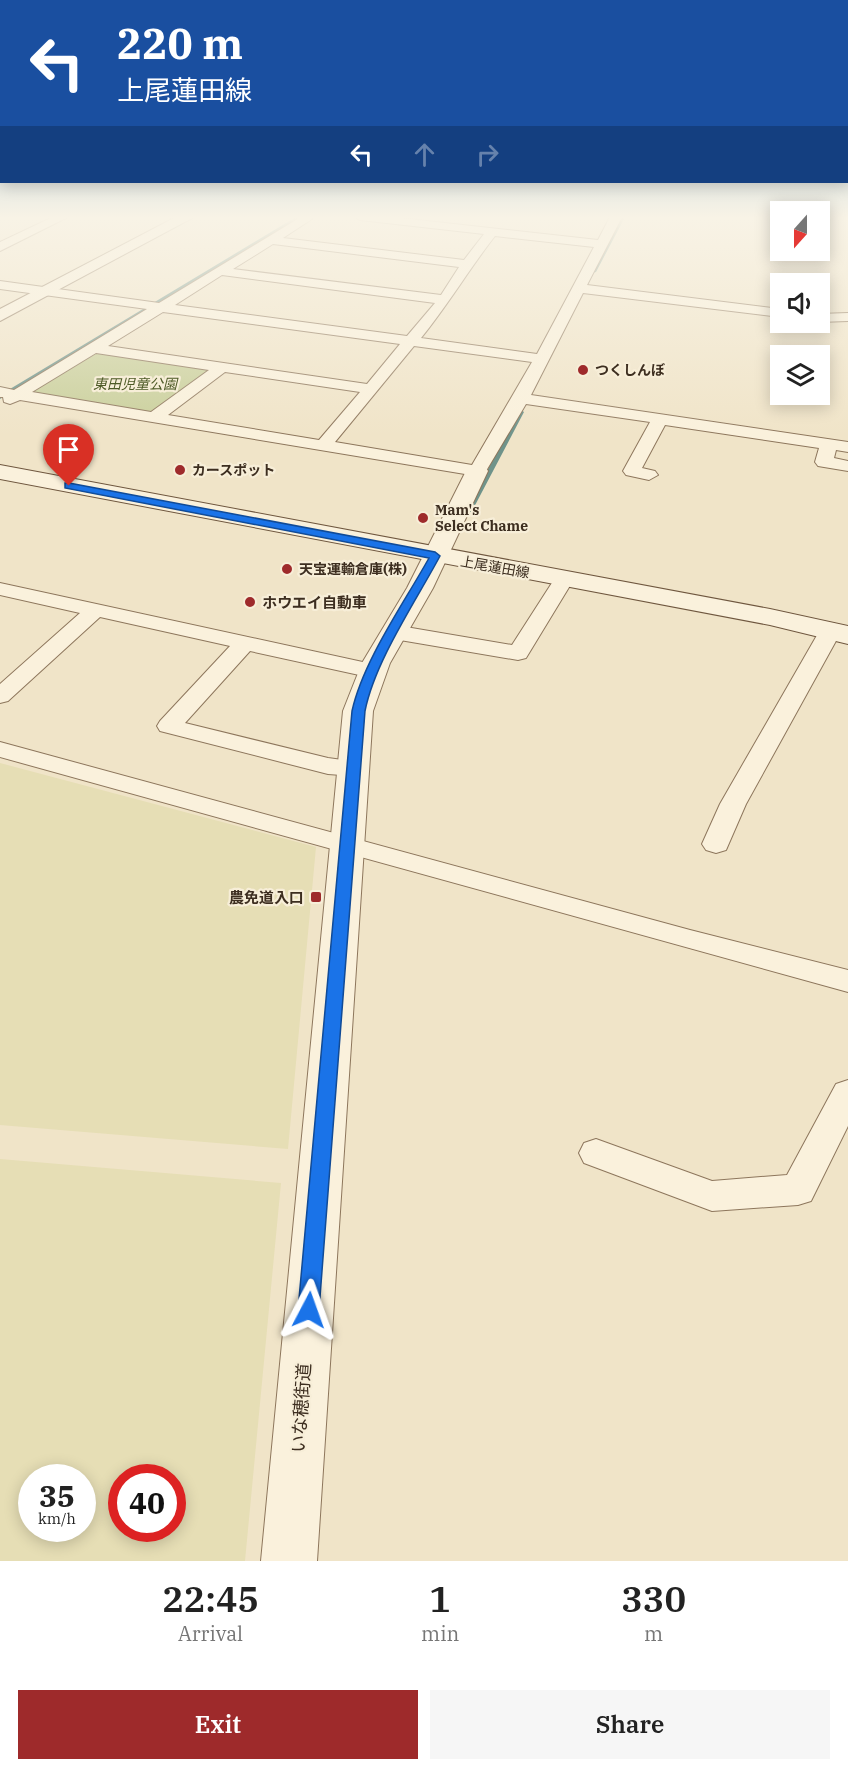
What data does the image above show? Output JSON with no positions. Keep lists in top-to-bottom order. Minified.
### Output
{"streets":{"main road":["上尾蓮田線"],"street":["いな穂街道"]},"crossings":[["上尾蓮田線","いな穂街道"]],"parks":["東田児童公園"],"places":{"other":["つくしんぼ","カースポット","Mam's Select Chame","天宝運輸倉庫(株)","ホウエイ自動車"],"transit":["農免道入口"]},"north":"bottom","page":{"turn":["220 m","上尾蓮田線"],"speed":"35 km/h","limit":"40","eta":["22:45","Arrival","1","min","330","m"],"buttons":["Exit","Share"]}}
